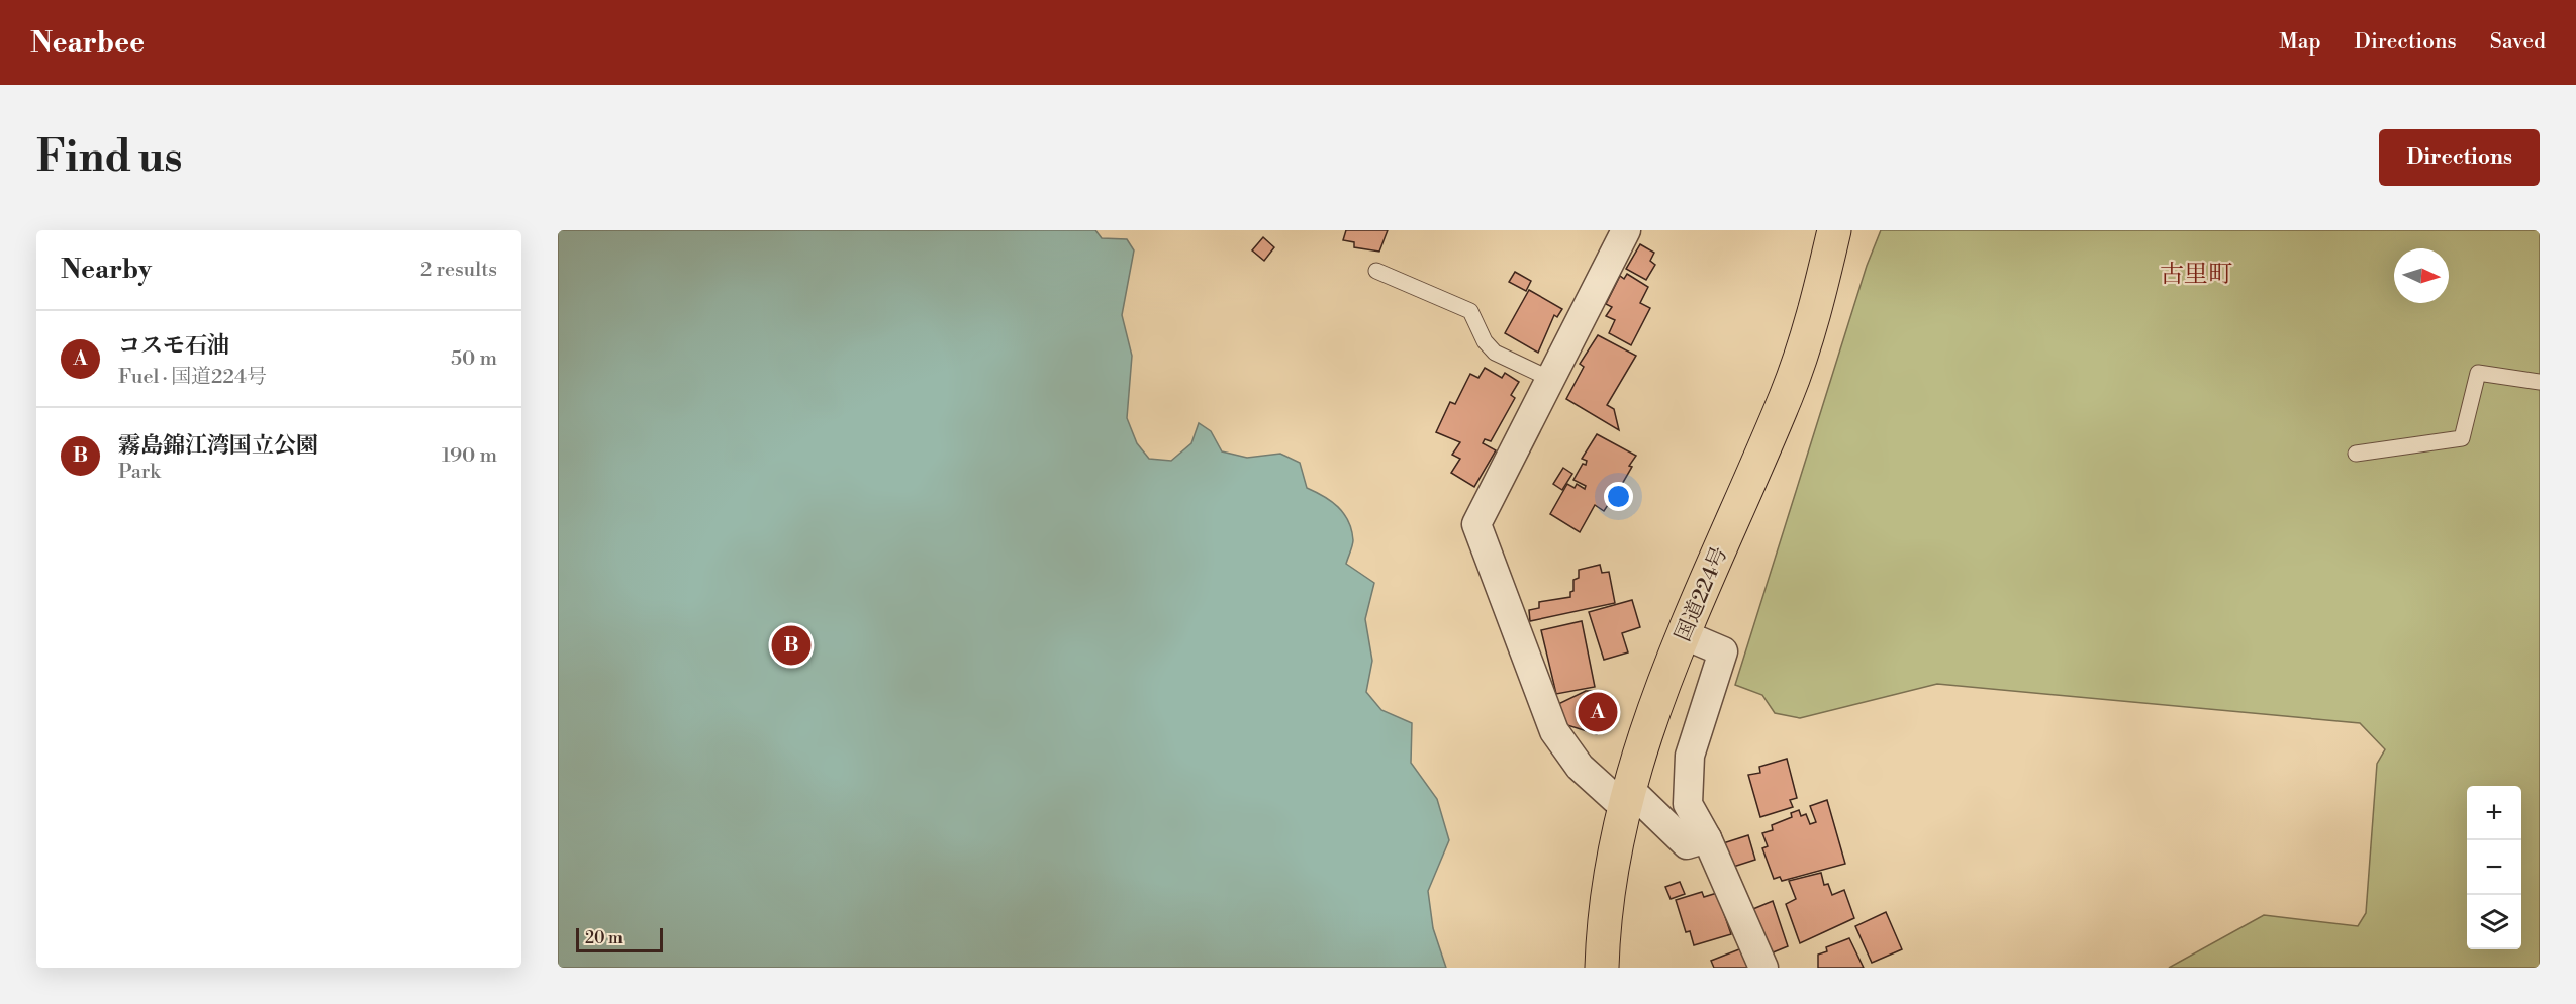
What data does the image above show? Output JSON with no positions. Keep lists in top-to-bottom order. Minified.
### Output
{"streets":{"highway":["国道224号"]},"districts":["古里町"],"scale_bar":"20 m","north":"right","page":{"header":"Nearbee","nav":["Map","Directions","Saved"],"buttons":"Directions","title":"Find us","heading":["Nearby","2 results"],"list":[{"mark":"A","name":"コスモ石油","note":"Fuel · 国道224号","value":"50 m"},{"mark":"B","name":"霧島錦江湾国立公園","note":"Park","value":"190 m"}],"pins":["B","A"],"map_buttons":["+","−"],"scale":"20 m"}}
